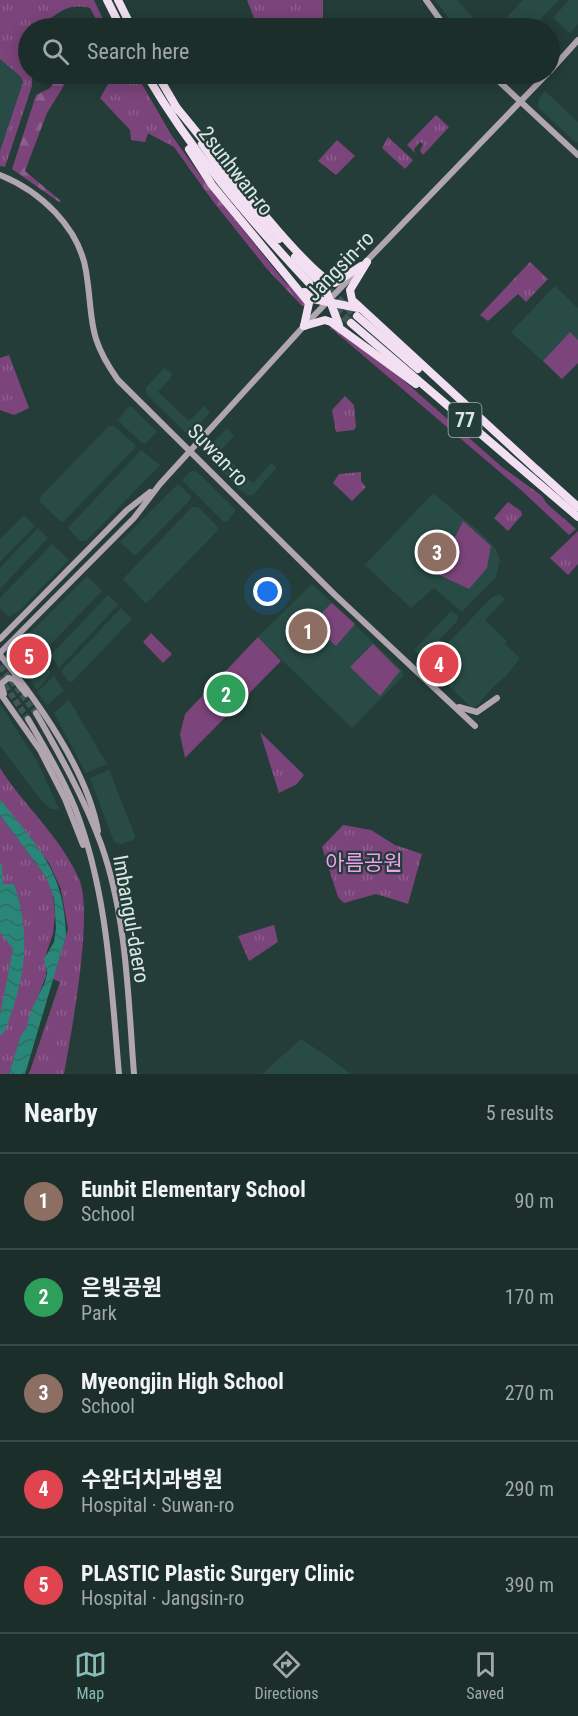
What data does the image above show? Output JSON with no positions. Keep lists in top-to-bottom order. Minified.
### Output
{"streets":{"highway":["2sunhwan-ro","77"],"main road":["Jangsin-ro","Suwan-ro","Imbangul-daero"]},"crossings":[["Jangsin-ro","Suwan-ro"]],"parks":["아름공원"],"page":{"search":"Search here","pins":["3","1","5","4","2"],"heading":["Nearby","5 results"],"list":[{"mark":"1","name":"Eunbit Elementary School","note":"School","value":"90 m"},{"mark":"2","name":"은빛공원","note":"Park","value":"170 m"},{"mark":"3","name":"Myeongjin High School","note":"School","value":"270 m"},{"mark":"4","name":"수완더치과병원","note":"Hospital · Suwan-ro","value":"290 m"},{"mark":"5","name":"PLASTIC Plastic Surgery Clinic","note":"Hospital · Jangsin-ro","value":"390 m"}],"nav":["Map","Directions","Saved"]}}
